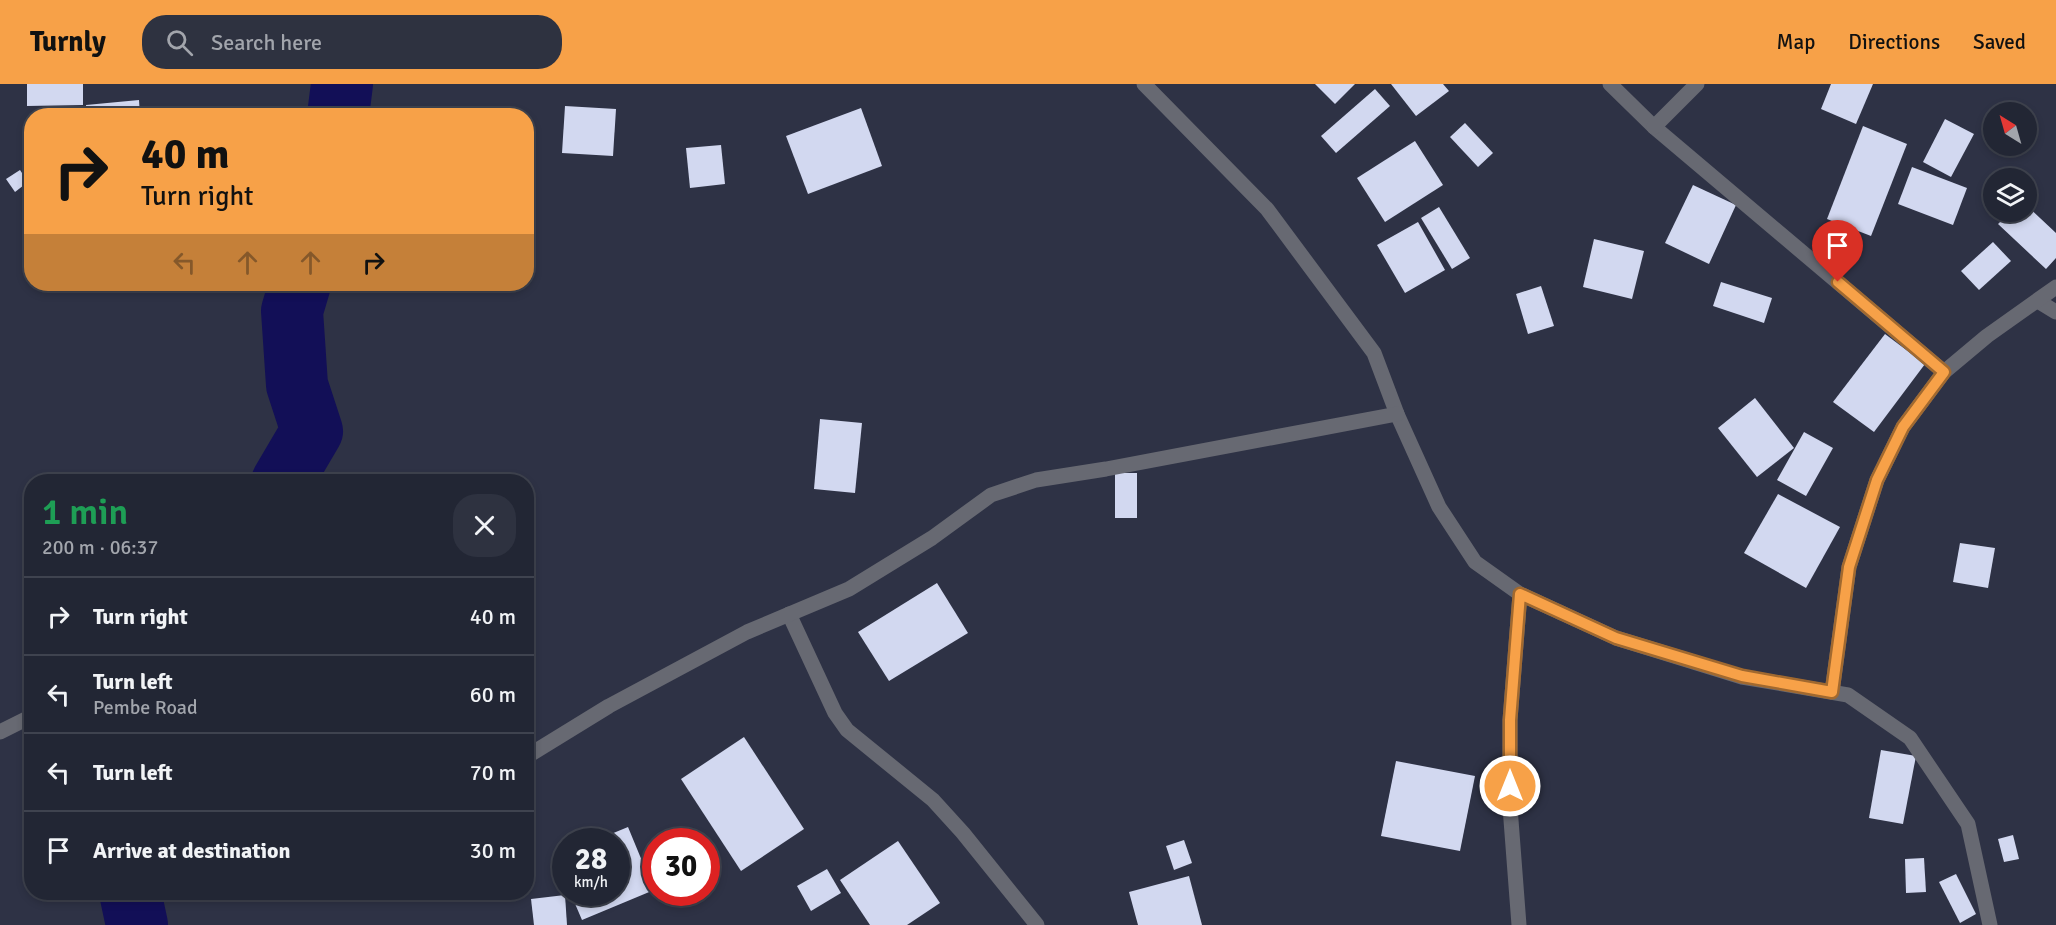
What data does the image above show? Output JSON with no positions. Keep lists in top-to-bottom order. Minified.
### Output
{"north":"top left","page":{"header":"Turnly","search":"Search here","nav":["Map","Directions","Saved"],"turn":["40 m","Turn right"],"heading":["1 min","200 m · 06:37"],"list":[{"name":"Turn right","value":"40 m"},{"name":"Turn left","note":"Pembe Road","value":"60 m"},{"name":"Turn left","value":"70 m"},{"name":"Arrive at destination","value":"30 m"}],"speed":"28 km/h","limit":"30"}}
